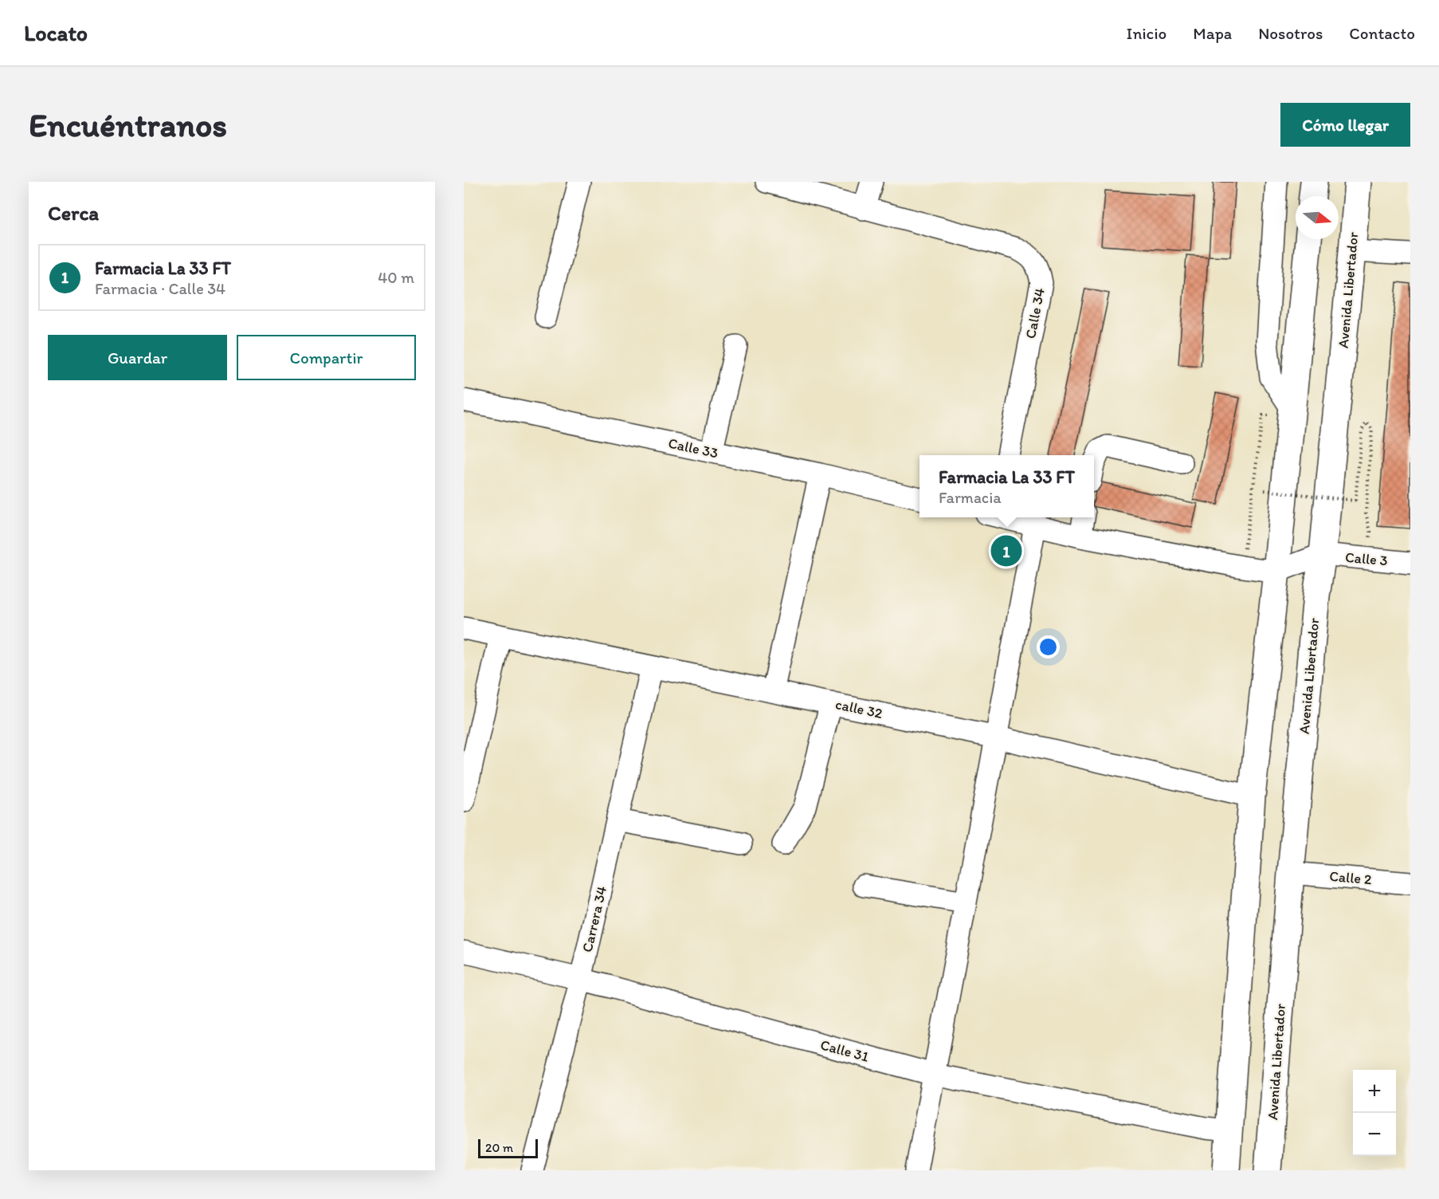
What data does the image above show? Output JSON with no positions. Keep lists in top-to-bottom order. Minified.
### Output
{"streets":{"main road":["Avenida Libertador"],"street":["Calle 34","Calle 33","Calle 3","calle 32","Calle 2","Carrera 34","Calle 31"]},"crossings":[["Avenida Libertador","Calle 3"],["Avenida Libertador","Calle 2"],["calle 32","Carrera 34"],["Carrera 34","Calle 31"]],"scale_bar":"20 m","north":"right","page":{"header":"Locato","nav":["Inicio","Mapa","Nosotros","Contacto"],"buttons":["Cómo llegar",["Guardar","Compartir"]],"title":"Encuéntranos","heading":"Cerca","list":[{"mark":"1","name":"Farmacia La 33 FT","note":"Farmacia · Calle 34","value":"40 m"}],"popup":["Farmacia La 33 FT","Farmacia"],"pins":"1","map_buttons":["+","−"],"scale":"20 m"}}
